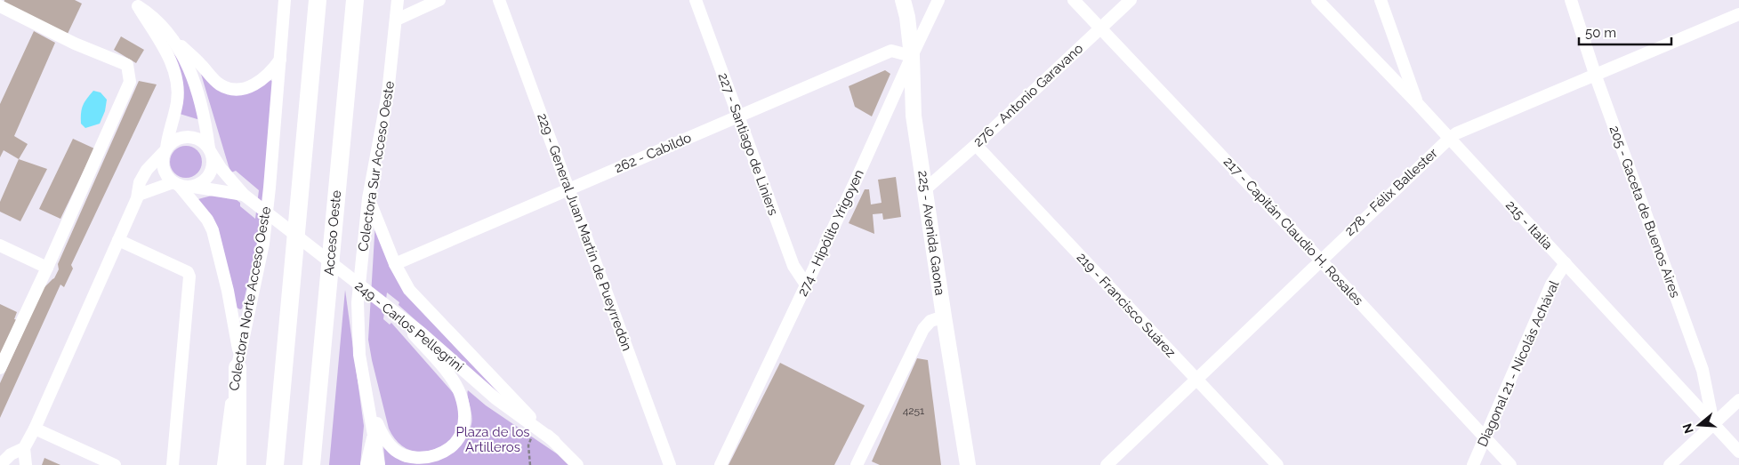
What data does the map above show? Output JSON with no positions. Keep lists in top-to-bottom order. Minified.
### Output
{"streets":{"highway":["Acceso Oeste"],"main road":["225 - Avenida Gaona"],"street":["276 - Antonio Garavano","227 - Santiago de Liniers","262 - Cabildo","Colectora Sur Acceso Oeste","278 - Félix Ballester","205 - Gaceta de Buenos Aires","215 - Italia","217 - Capitán Claudio H. Rosales","229 - General Juan Martín de Pueyrredón","274 - Hipólito Yrigoyen","Colectora Norte Acceso Oeste","219 - Francisco Suárez","249 - Carlos Pellegrini","Diagonal 21 - Nicolás Achával"]},"crossings":[["276 - Antonio Garavano","217 - Capitán Claudio H. Rosales"],["276 - Antonio Garavano","225 - Avenida Gaona"],["276 - Antonio Garavano","219 - Francisco Suárez"],["227 - Santiago de Liniers","262 - Cabildo"],["227 - Santiago de Liniers","274 - Hipólito Yrigoyen"],["262 - Cabildo","229 - General Juan Martín de Pueyrredón"],["262 - Cabildo","274 - Hipólito Yrigoyen"],["262 - Cabildo","225 - Avenida Gaona"],["262 - Cabildo","249 - Carlos Pellegrini"],["Colectora Sur Acceso Oeste","249 - Carlos Pellegrini"],["278 - Félix Ballester","205 - Gaceta de Buenos Aires"],["278 - Félix Ballester","215 - Italia"],["278 - Félix Ballester","217 - Capitán Claudio H. Rosales"],["278 - Félix Ballester","219 - Francisco Suárez"],["205 - Gaceta de Buenos Aires","215 - Italia"],["215 - Italia","Diagonal 21 - Nicolás Achával"],["217 - Capitán Claudio H. Rosales","Diagonal 21 - Nicolás Achával"],["274 - Hipólito Yrigoyen","225 - Avenida Gaona"]],"parks":["Plaza de los Artilleros"],"house_numbers":["4251"],"scale_bar":"50 m","north":"left"}
